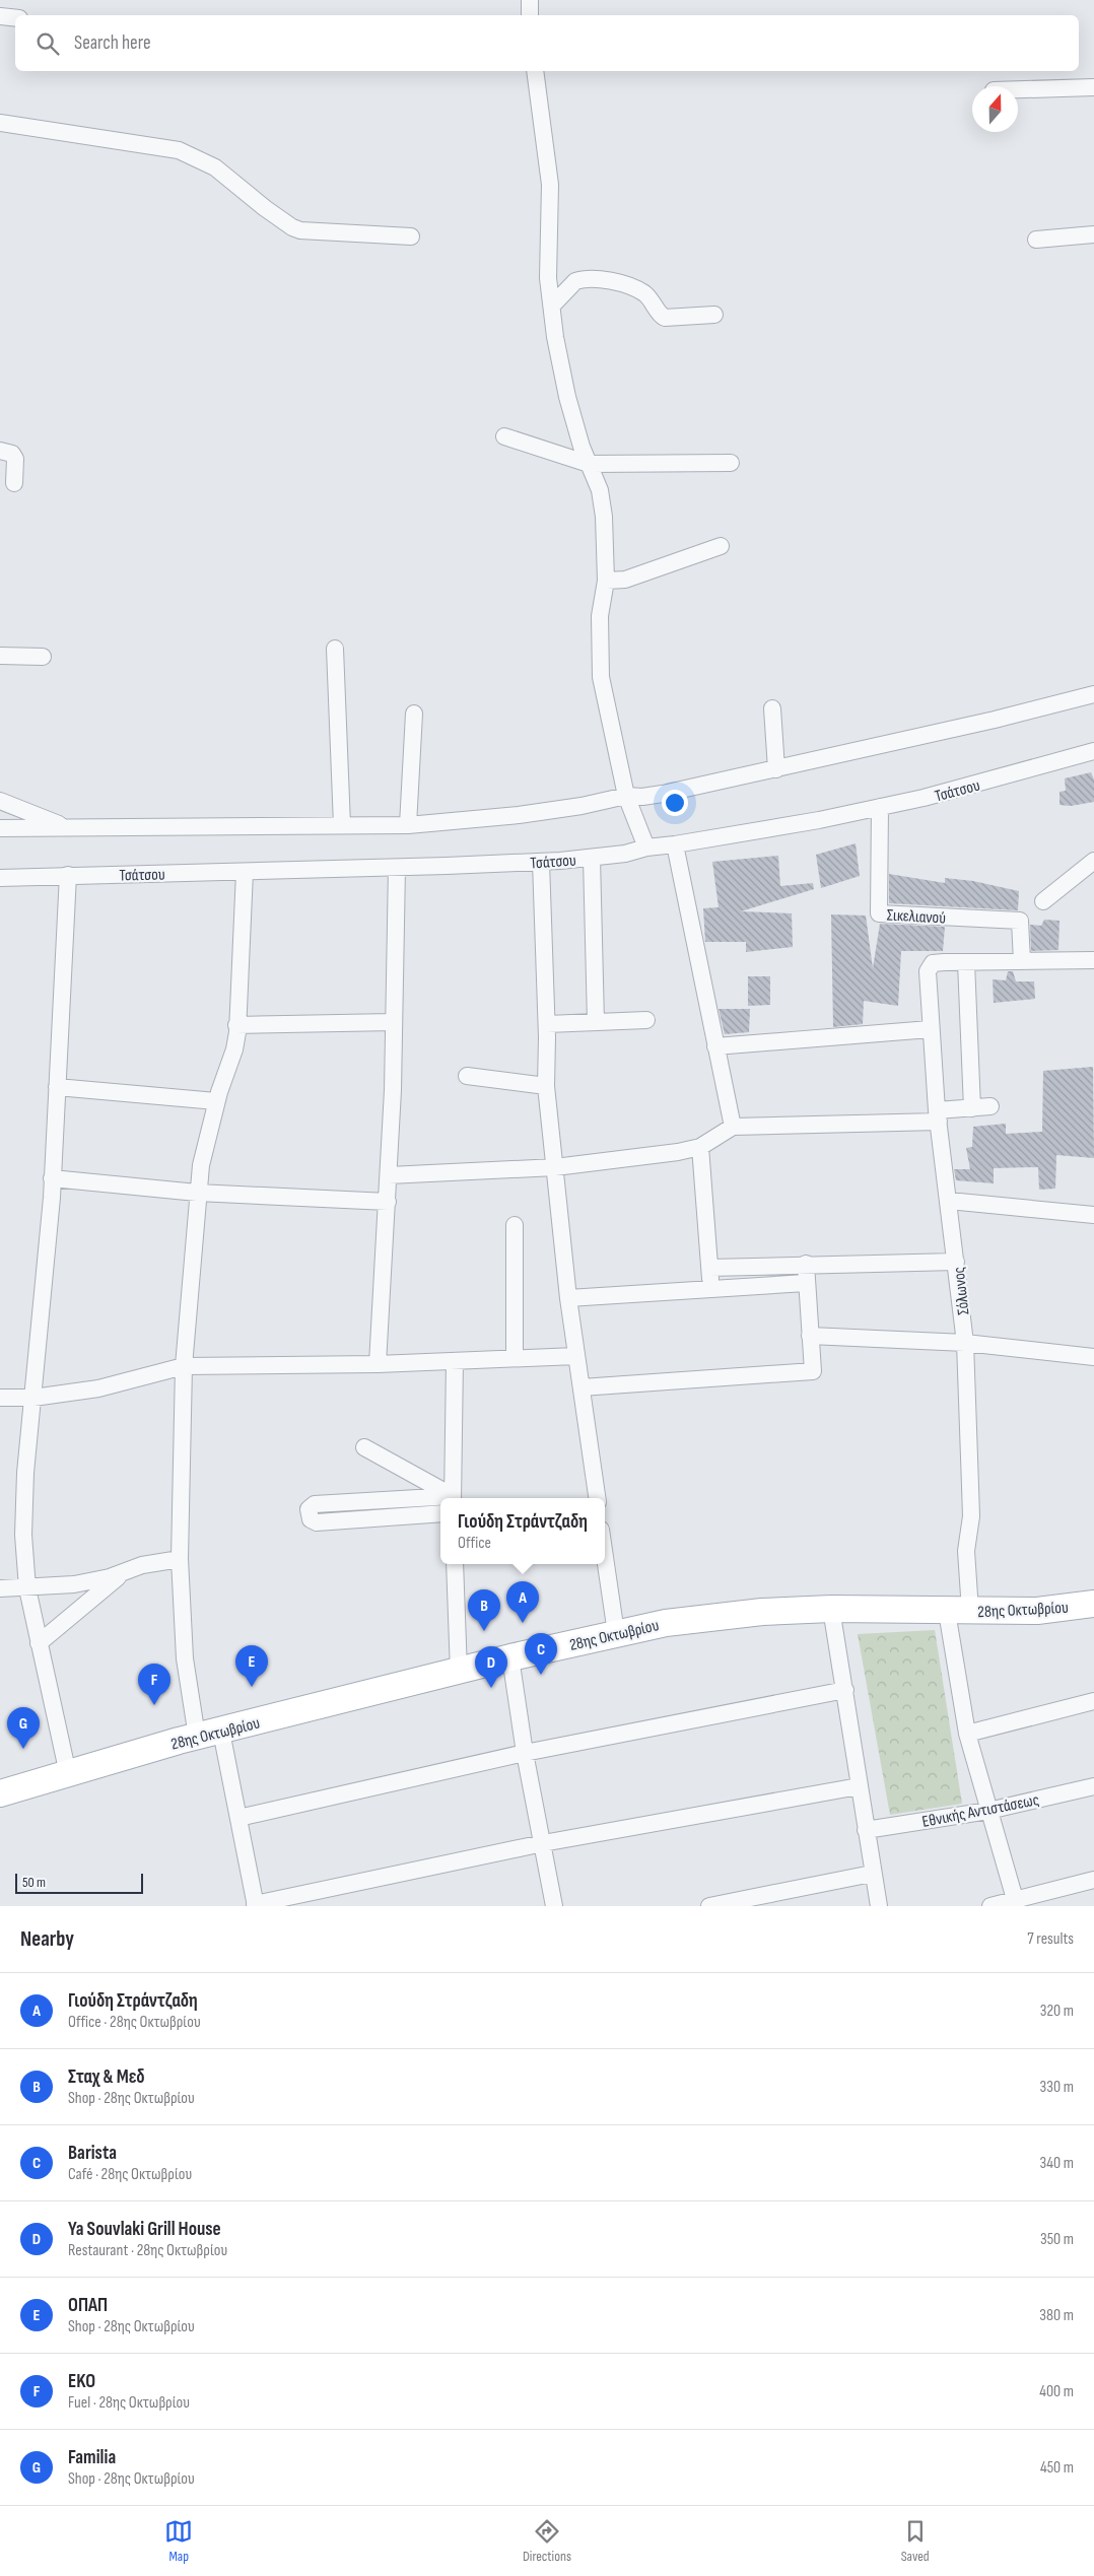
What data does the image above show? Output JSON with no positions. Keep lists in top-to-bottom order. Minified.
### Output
{"streets":{"main road":["28ης Οκτωβρίου"],"street":["Τσάτσου","Σικελιανού","Σόλωνος","Εθνικής Αντιστάσεως"]},"crossings":[["Τσάτσου","Σικελιανού"],["Σόλωνος","28ης Οκτωβρίου"],["Σόλωνος","Εθνικής Αντιστάσεως"]],"scale_bar":"50 m","north":"top","page":{"search":"Search here","popup":["Γιούδη Στράντζαδη","Office"],"pins":["A","B","C","E","D","F","G"],"scale":"50 m","heading":["Nearby","7 results"],"list":[{"mark":"A","name":"Γιούδη Στράντζαδη","note":"Office · 28ης Οκτωβρίου","value":"320 m"},{"mark":"B","name":"Σταχ & Μεδ","note":"Shop · 28ης Οκτωβρίου","value":"330 m"},{"mark":"C","name":"Barista","note":"Café · 28ης Οκτωβρίου","value":"340 m"},{"mark":"D","name":"Ya Souvlaki Grill House","note":"Restaurant · 28ης Οκτωβρίου","value":"350 m"},{"mark":"E","name":"ΟΠΑΠ","note":"Shop · 28ης Οκτωβρίου","value":"380 m"},{"mark":"F","name":"EKO","note":"Fuel · 28ης Οκτωβρίου","value":"400 m"},{"mark":"G","name":"Familia","note":"Shop · 28ης Οκτωβρίου","value":"450 m"}],"nav":["Map","Directions","Saved"]}}
